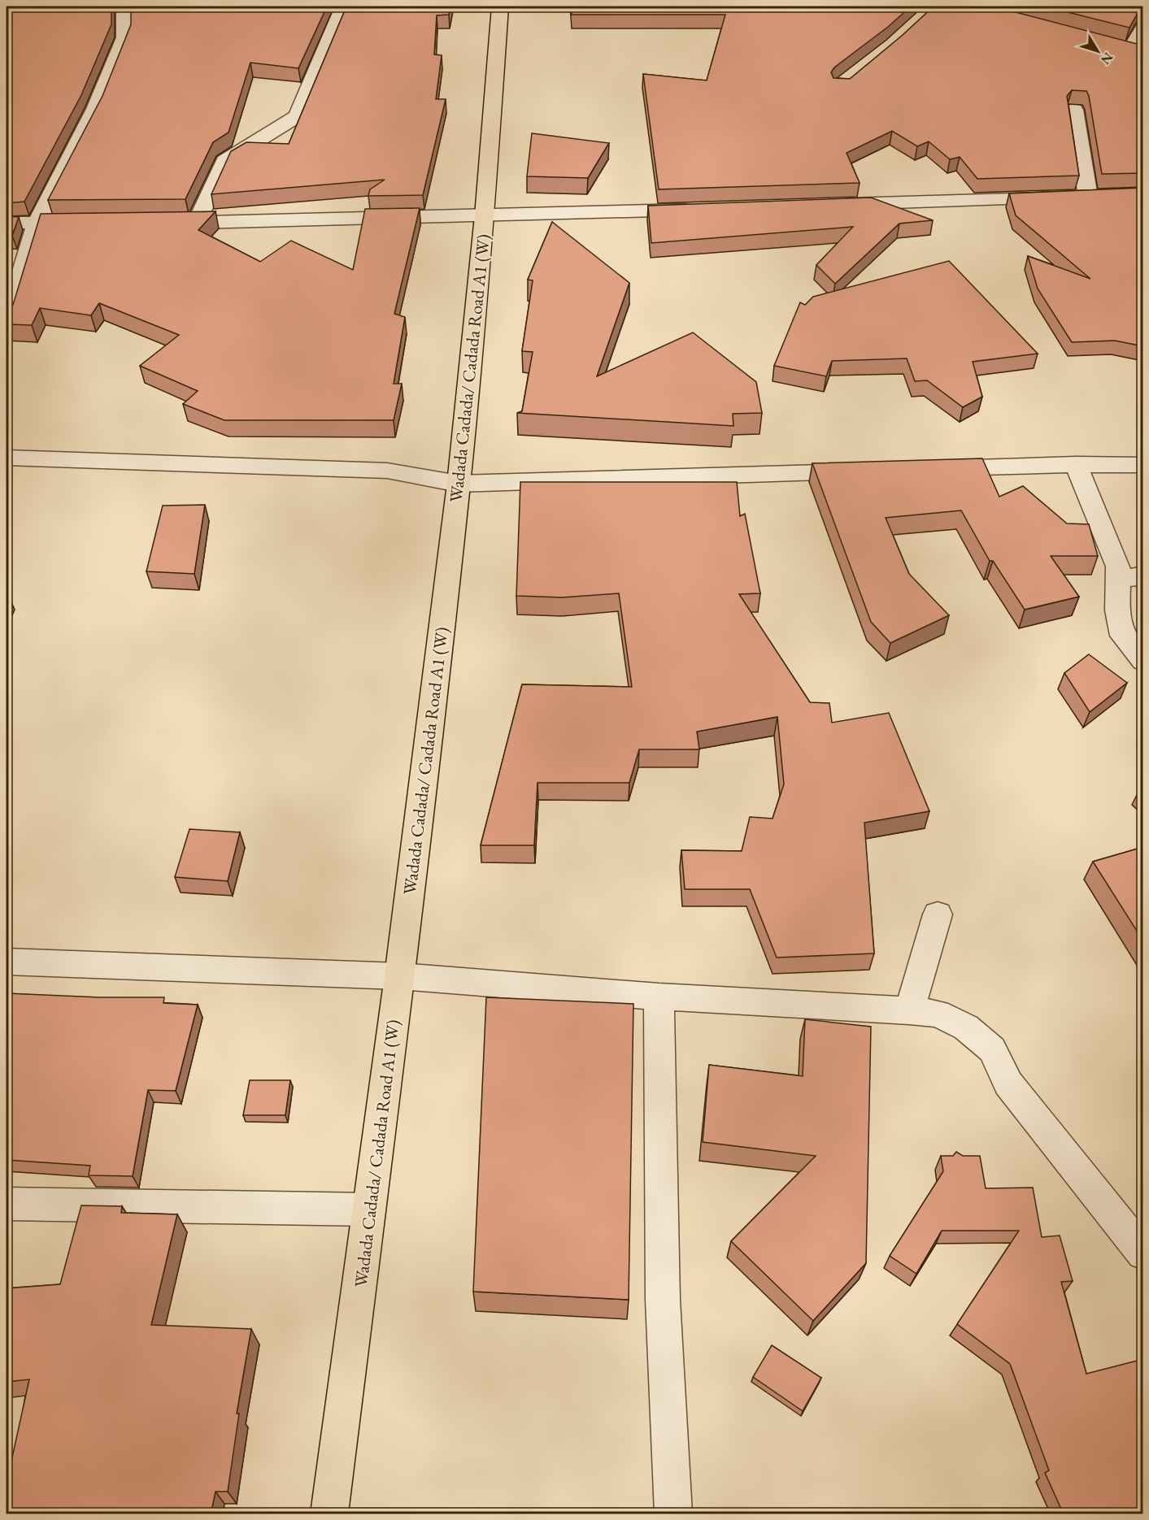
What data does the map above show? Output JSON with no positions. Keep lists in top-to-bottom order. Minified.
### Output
{"streets":{"main road":["Wadada Cadada/ Cadada Road A1 (W)"]},"north":"bottom right"}
